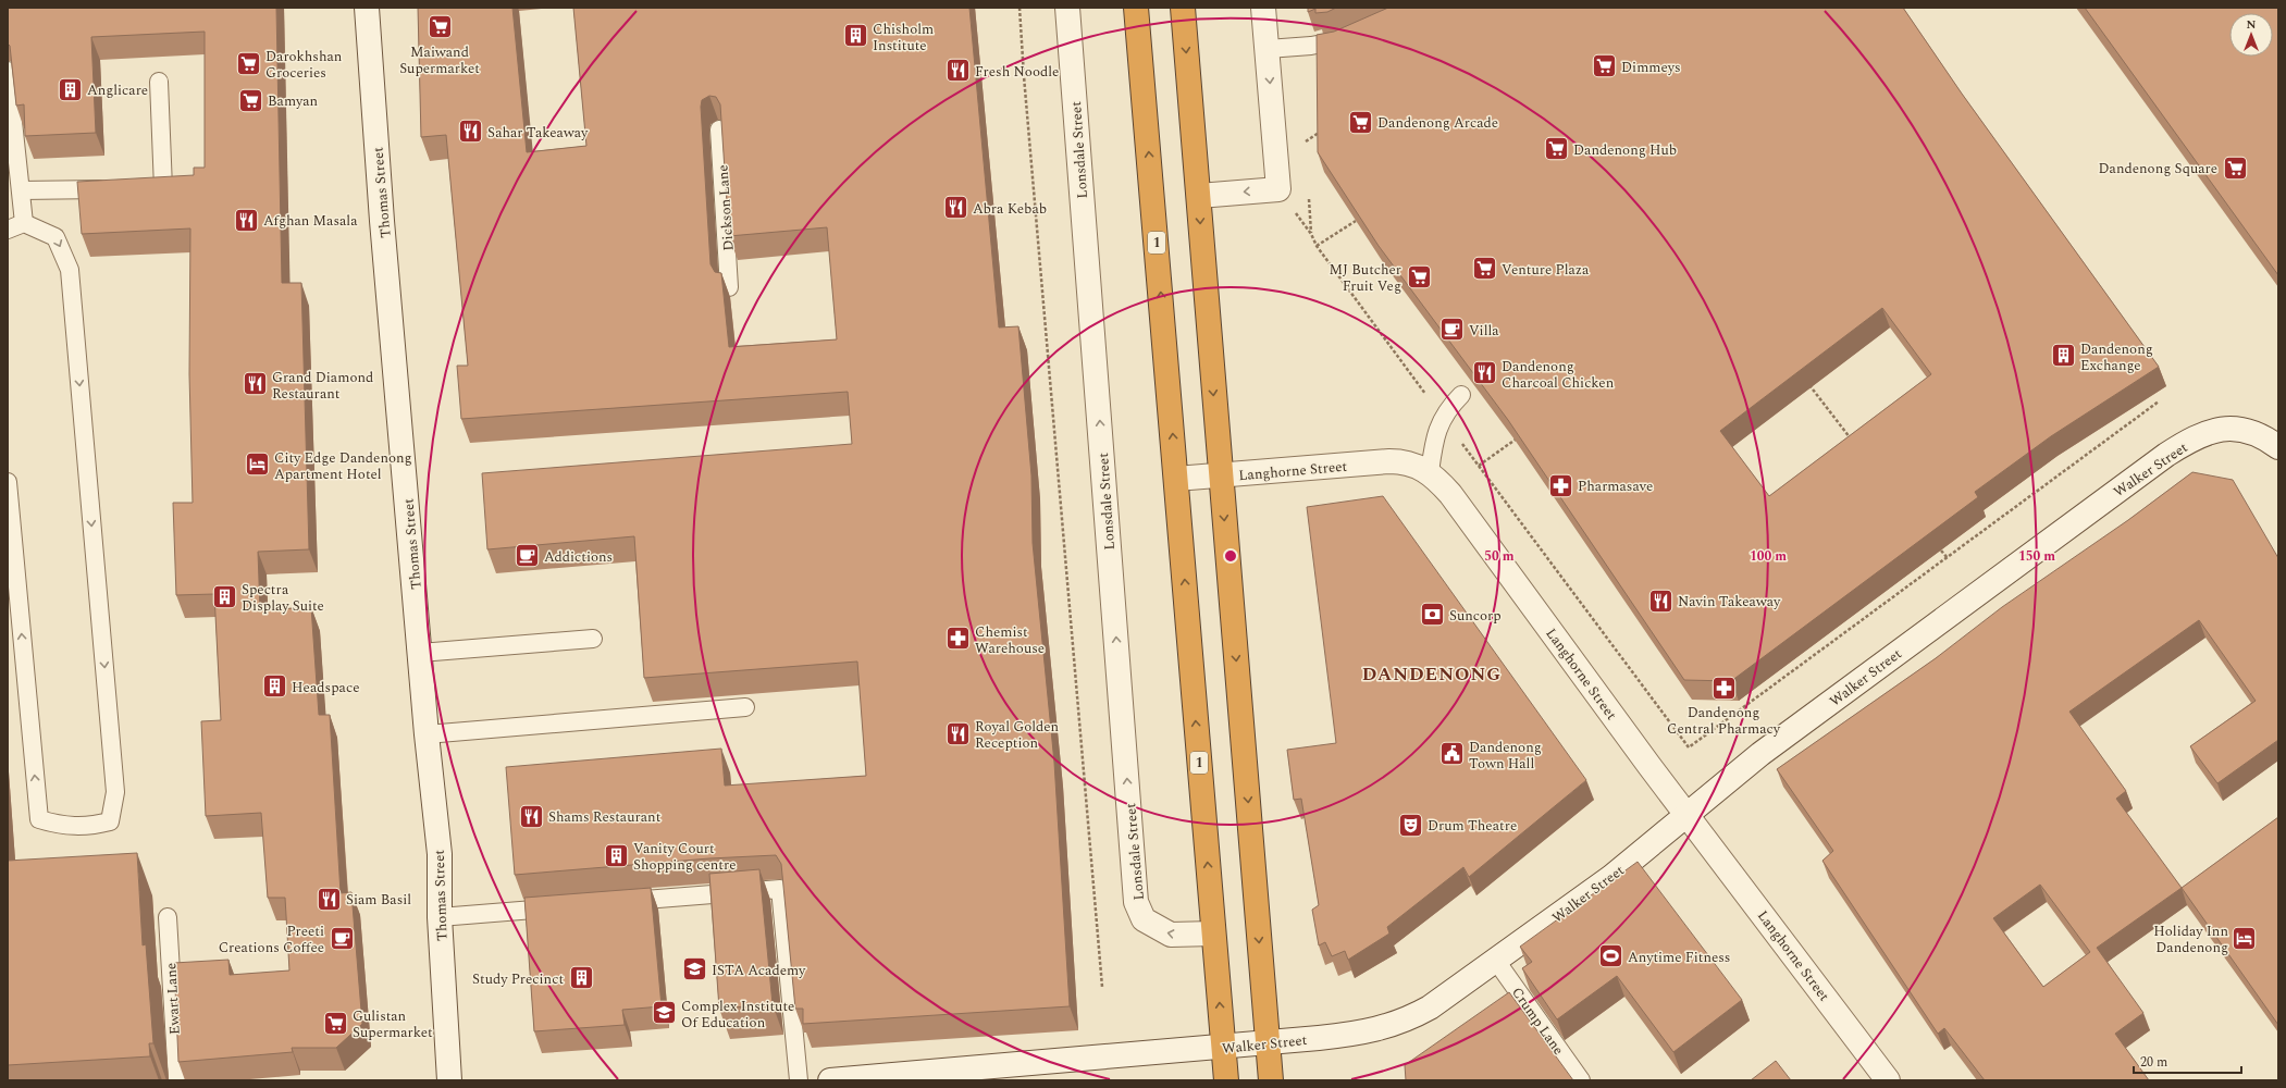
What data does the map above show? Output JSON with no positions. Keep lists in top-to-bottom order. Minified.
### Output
{"streets":{"highway":["1"],"street":["Lonsdale Street","Thomas Street","Walker Street","Langhorne Street"],"lane":["Dickson Lane","Ewart Lane","Crump Lane"]},"crossings":[["Lonsdale Street","1"],["1","Walker Street"],["1","Langhorne Street"],["Walker Street","Langhorne Street"],["Walker Street","Crump Lane"]],"one_way":["Lonsdale Street"],"districts":["DANDENONG"],"places":{"supermarket":["Maiwand Supermarket","Darokhshan Groceries","Dimmeys","Bamyan","Dandenong Arcade","Dandenong Hub","Dandenong Square","Venture Plaza","MJ Butcher Fruit Veg","Gulistan Supermarket"],"building":["Chisholm Institute","Anglicare","Dandenong Exchange","Spectra Display Suite","Headspace","Vanity Court Shopping centre","Study Precinct"],"restaurant":["Fresh Noodle","Sahar Takeaway","Abra Kebab","Afghan Masala","Dandenong Charcoal Chicken","Grand Diamond Restaurant","Navin Takeaway","Royal Golden Reception","Shams Restaurant","Siam Basil"],"cafe":["Villa","Addictions","Preeti Creations Coffee"],"hotel":["City Edge Dandenong Apartment Hotel","Holiday Inn Dandenong"],"pharmacy":["Pharmasave","Chemist Warehouse","Dandenong Central Pharmacy"],"bank":["Suncorp"],"public building":["Dandenong Town Hall"],"theatre":["Drum Theatre"],"sports":["Anytime Fitness"],"school or university":["ISTA Academy","Complex Institute Of Education"]},"scale_bar":"20 m","north":"top","rings":["50 m","100 m","150 m"]}
